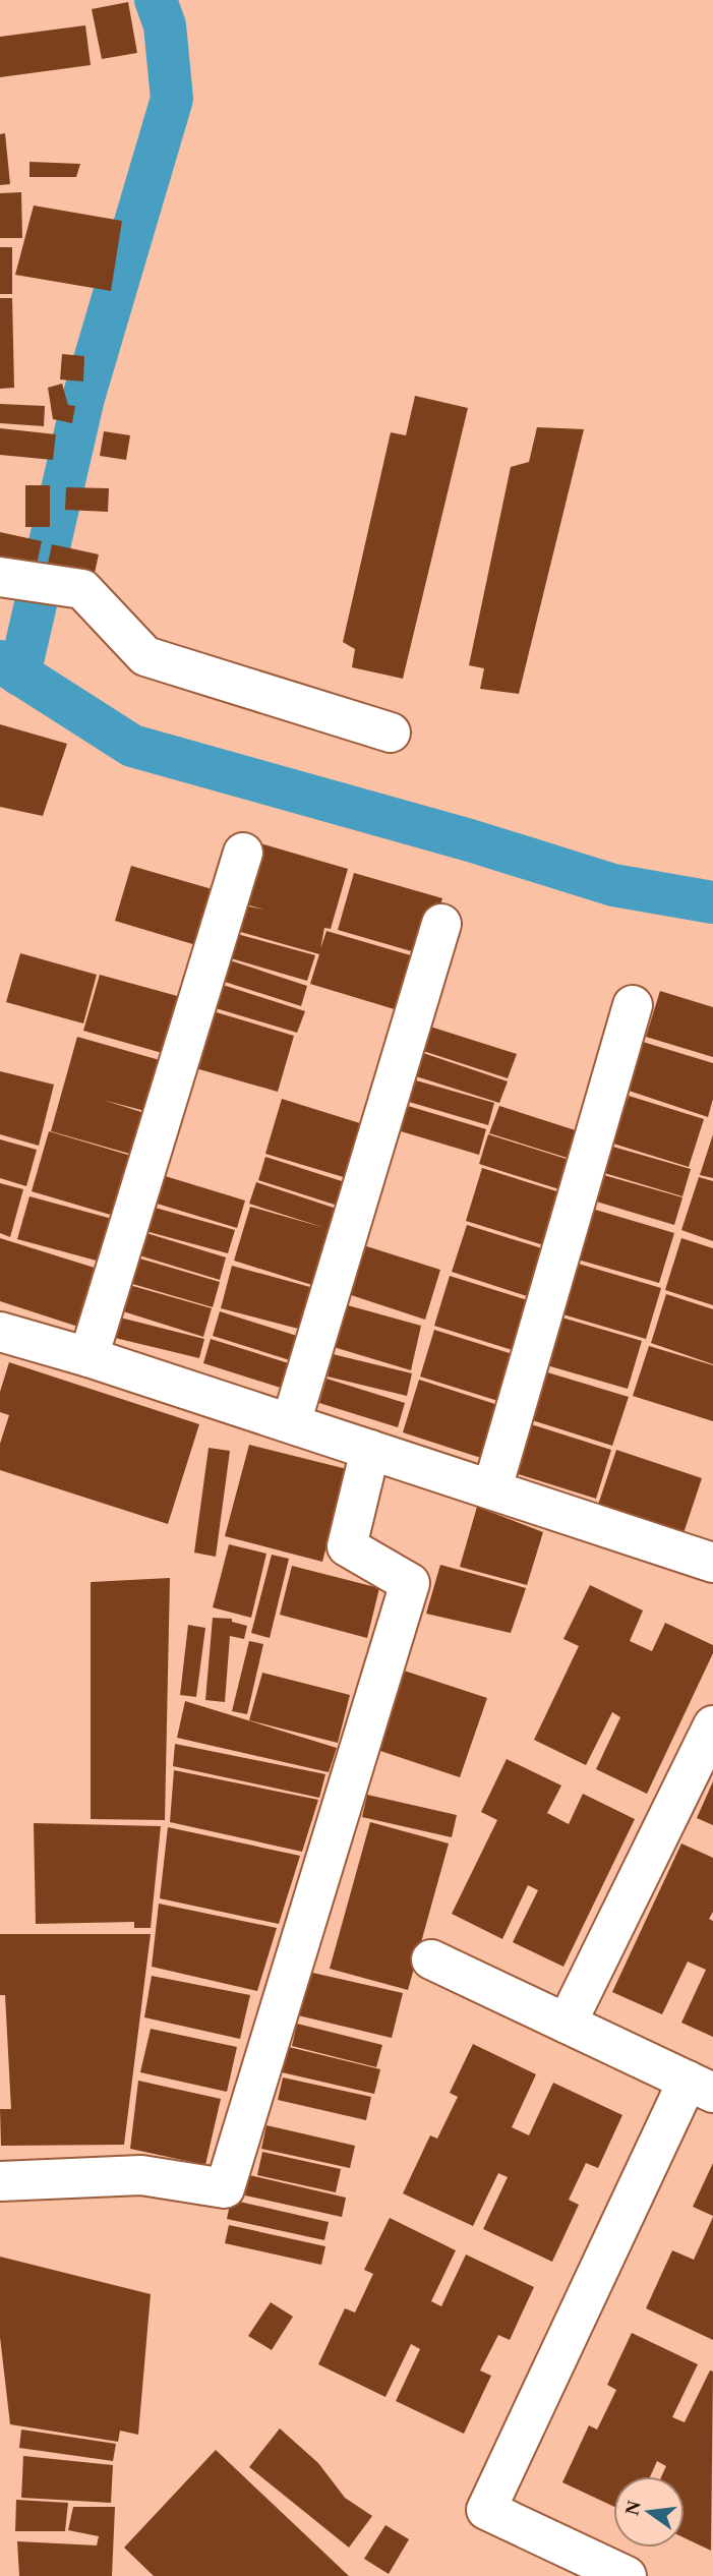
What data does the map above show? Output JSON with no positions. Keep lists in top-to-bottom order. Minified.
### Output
{"north":"left"}
